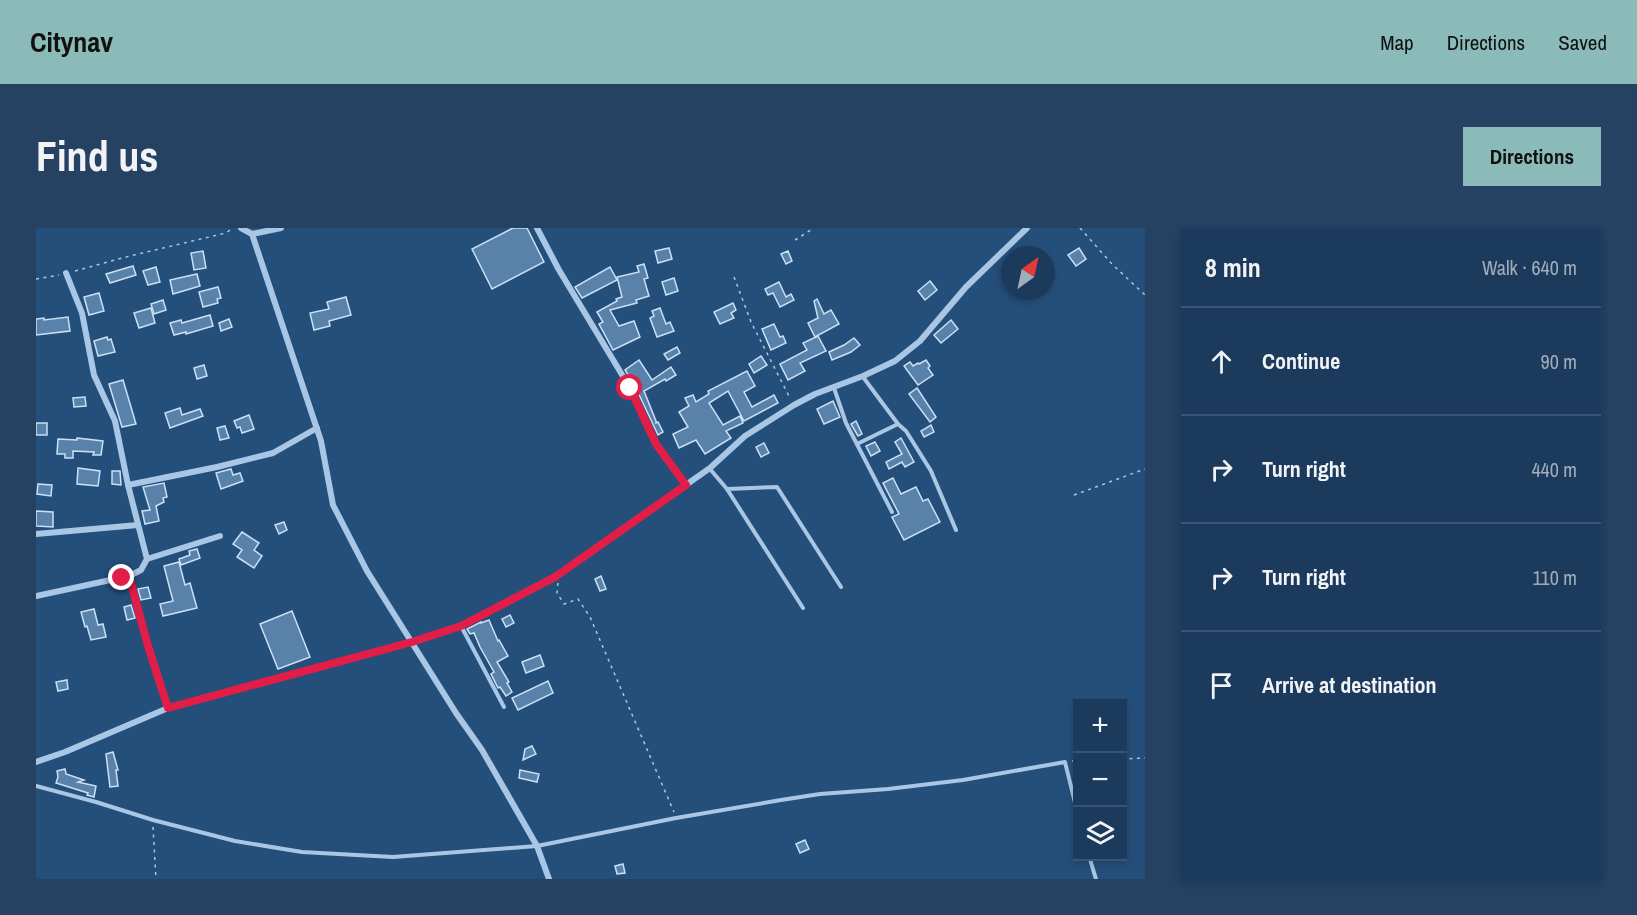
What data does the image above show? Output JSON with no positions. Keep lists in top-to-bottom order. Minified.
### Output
{"north":"top right","page":{"header":"Citynav","nav":["Map","Directions","Saved"],"buttons":"Directions","title":"Find us","heading":["8 min","Walk · 640 m"],"list":[["Continue","90 m"],["Turn right","440 m"],["Turn right","110 m"],"Arrive at destination"],"map_buttons":["+","−"]}}
